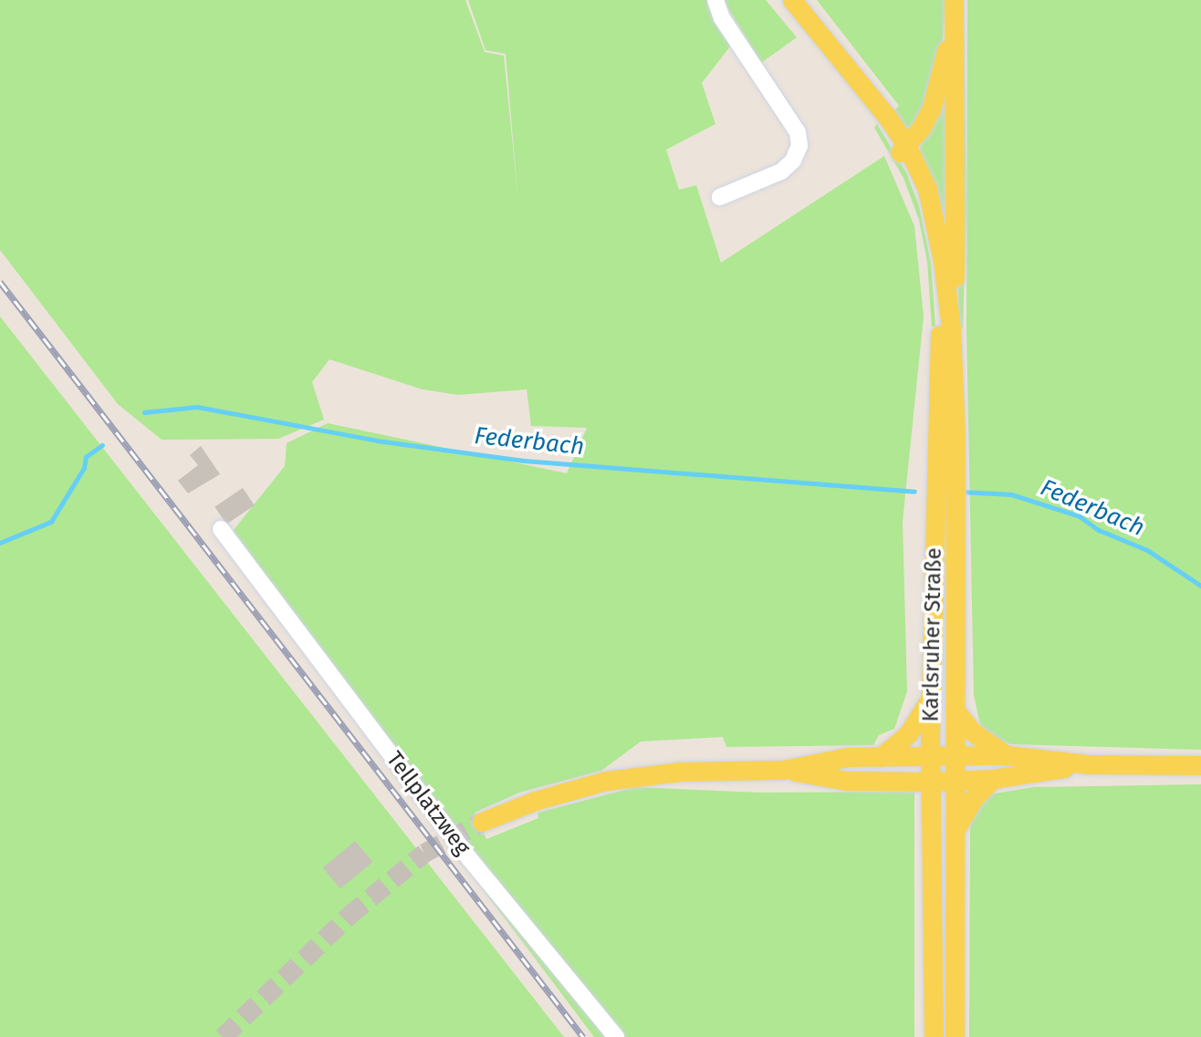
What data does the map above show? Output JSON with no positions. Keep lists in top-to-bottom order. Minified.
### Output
{"streets":{"main road":["Karlsruher Straße"],"lane":["Tellplatzweg"]},"water":["Federbach"]}
